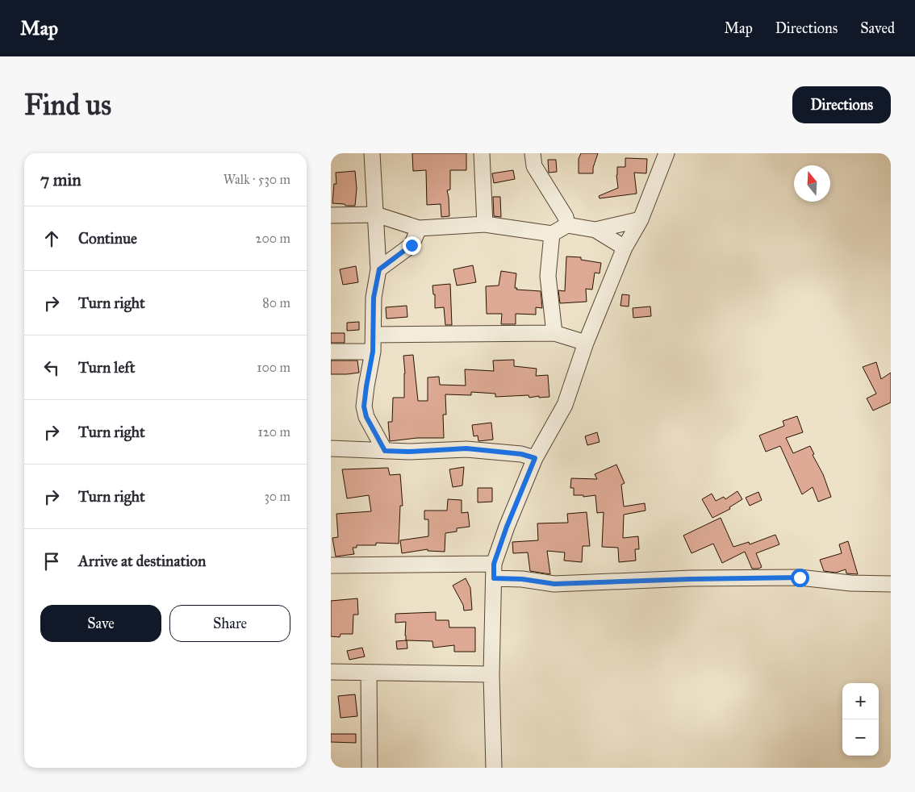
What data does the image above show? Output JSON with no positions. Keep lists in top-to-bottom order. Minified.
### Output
{"north":"top","page":{"header":"Map","nav":["Map","Directions","Saved"],"buttons":["Directions",["Save","Share"]],"title":"Find us","heading":["7 min","Walk · 530 m"],"list":[["Continue","200 m"],["Turn right","80 m"],["Turn left","100 m"],["Turn right","120 m"],["Turn right","30 m"],"Arrive at destination"],"map_buttons":["+","−"]}}
